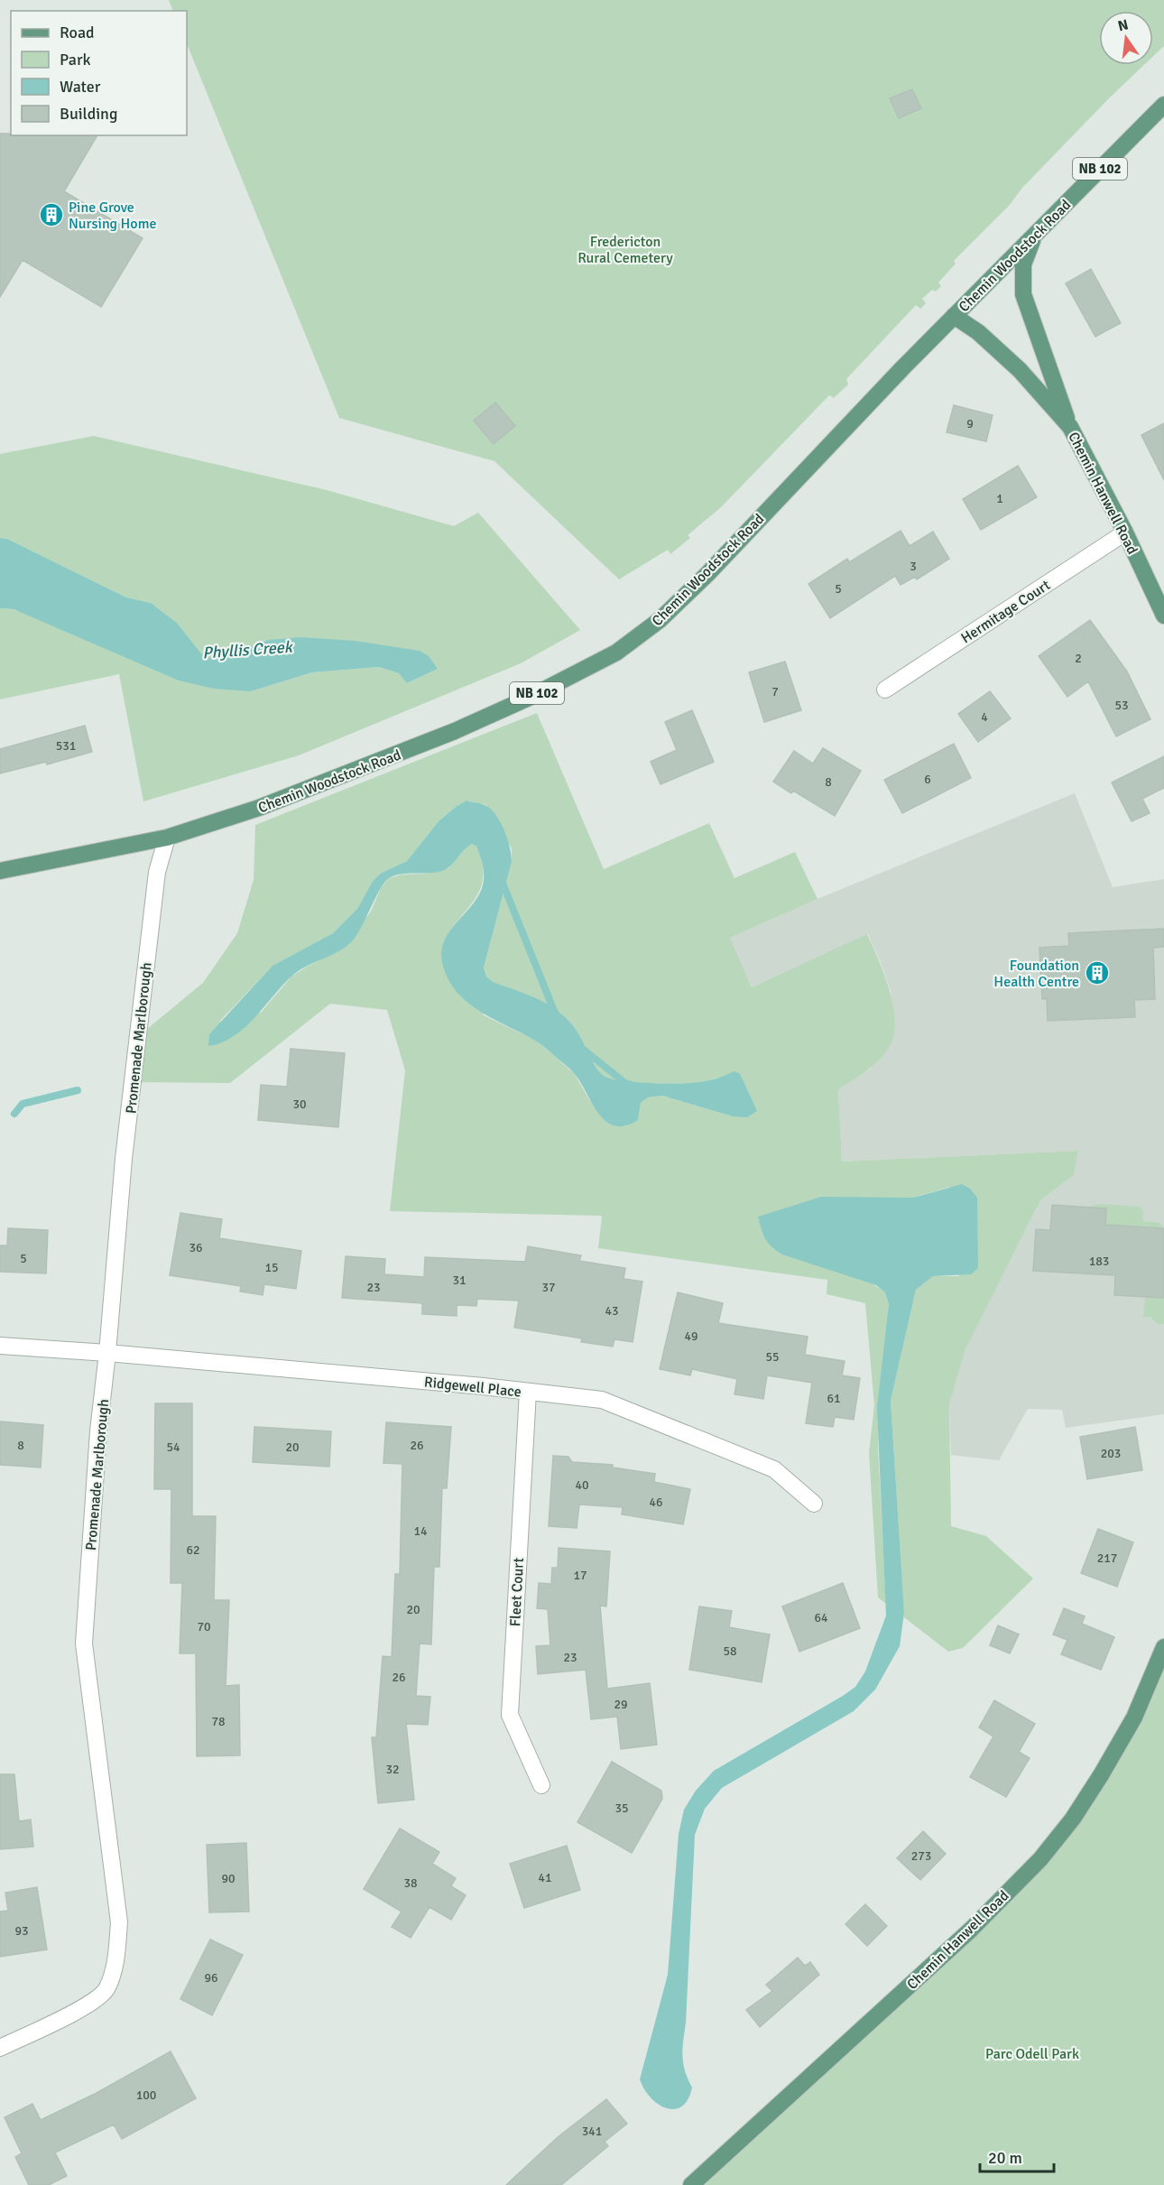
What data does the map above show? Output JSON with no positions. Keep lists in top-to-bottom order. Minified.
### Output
{"streets":{"main road":["NB 102","Chemin Woodstock Road","Chemin Hanwell Road"],"street":["Hermitage Court","Promenade Marlborough","Ridgewell Place","Fleet Court"]},"crossings":[["Chemin Woodstock Road","Chemin Hanwell Road"],["Chemin Woodstock Road","Promenade Marlborough"],["Chemin Hanwell Road","Hermitage Court"],["Promenade Marlborough","Ridgewell Place"],["Ridgewell Place","Fleet Court"]],"water":["Phyllis Creek"],"parks":["Fredericton Rural Cemetery","Parc Odell Park"],"places":{"building":["Pine Grove Nursing Home","Foundation Health Centre"]},"house_numbers":["9","1","3","5","2","7","53","4","531","6","8","30","36","5","183","15","31","23","37","43","49","55","61","8","26","54","20","203","40","46","14","62","217","17","20","64","70","58","23","26","29","78","32","35","273","41","90","38","93","96","100","341"],"legend":["Road","Park","Water","Building"],"scale_bar":"20 m","north":"top"}
